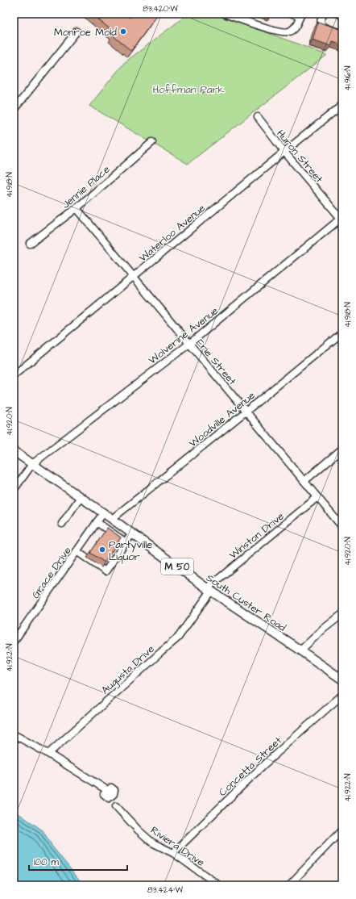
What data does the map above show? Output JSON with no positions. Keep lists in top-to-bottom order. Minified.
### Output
{"streets":{"main road":["M 50","South Custer Road"],"street":["Huron Street","Jennie Place","Waterloo Avenue","Wolverine Avenue","Erie Street","Woodville Avenue","Winston Drive","Grace Drive","Augusta Drive","Concetta Street","Riviera Drive"]},"crossings":[["Huron Street","Waterloo Avenue"],["Huron Street","Wolverine Avenue"],["Jennie Place","Erie Street"],["Waterloo Avenue","Erie Street"],["Wolverine Avenue","Erie Street"],["Wolverine Avenue","South Custer Road"],["Erie Street","Woodville Avenue"],["Erie Street","Winston Drive"],["Woodville Avenue","South Custer Road"],["Winston Drive","South Custer Road"],["Winston Drive","Augusta Drive"],["Grace Drive","South Custer Road"],["South Custer Road","Augusta Drive"],["Concetta Street","Riviera Drive"]],"parks":["Hoffman Park"],"places":["Monroe Mold","Partyville Liquor"],"scale_bar":"100 m","coordinates":["83.420°W","41.916°N","41.918°N","41.920°N","41.922°N","83.424°W"]}
